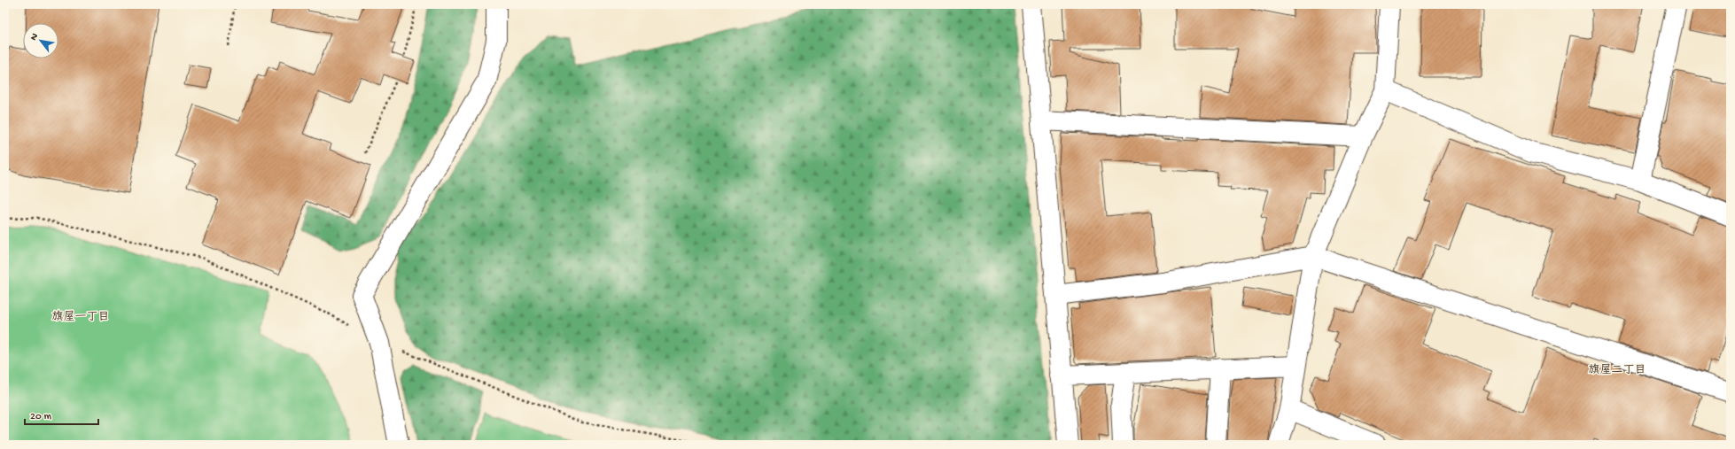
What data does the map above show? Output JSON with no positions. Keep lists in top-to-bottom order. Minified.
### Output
{"districts":["旗屋一丁目","旗屋二丁目"],"scale_bar":"20 m","north":"top left"}
